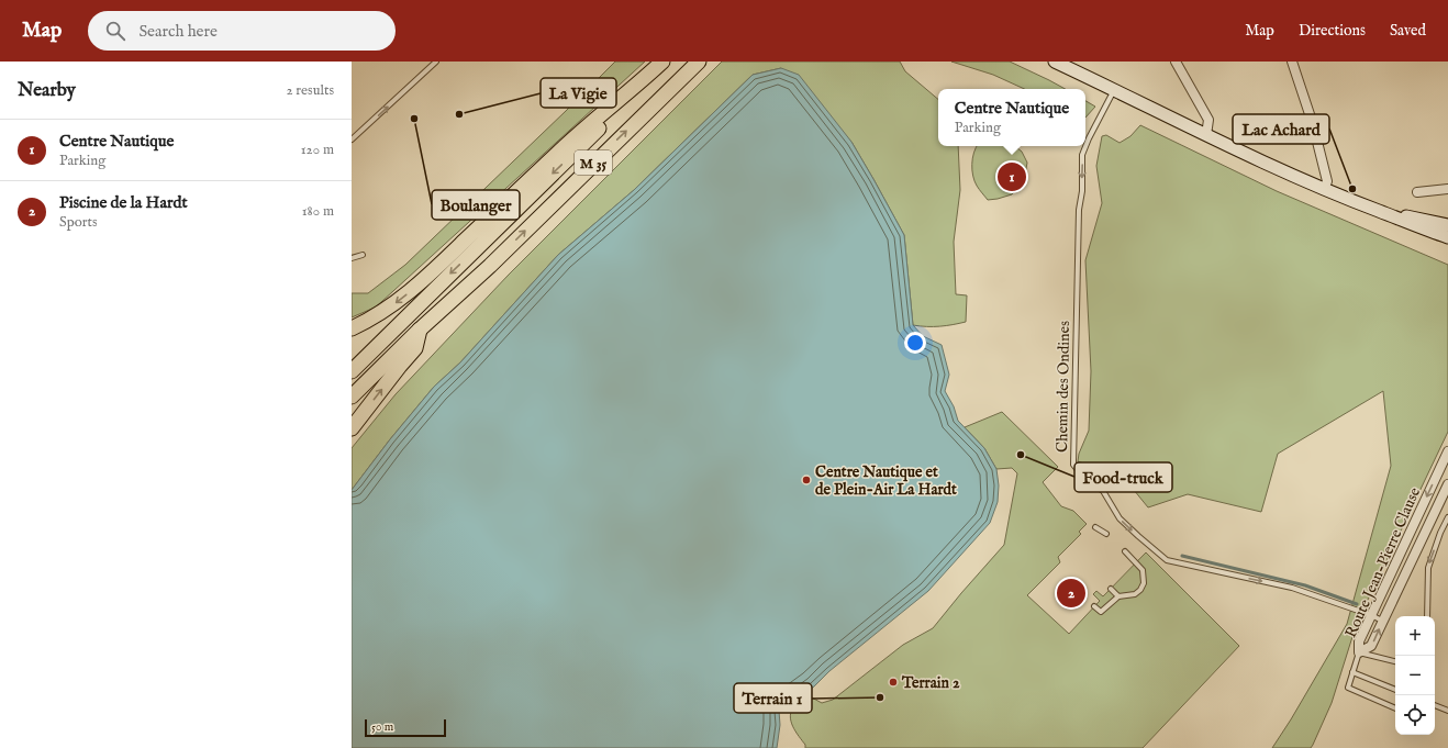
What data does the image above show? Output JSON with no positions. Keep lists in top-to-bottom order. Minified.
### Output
{"streets":{"highway":["M 35"],"street":["Route Jean-Pierre Clause"],"lane":["Chemin des Ondines"]},"crossings":[["Chemin des Ondines","Route Jean-Pierre Clause"]],"one_way":["Chemin des Ondines"],"places":["La Vigie","Boulanger","Lac Achard","Food-truck","Centre Nautique et de Plein-Air La Hardt","Terrain 2","Terrain 1"],"scale_bar":"50 m","page":{"header":"Map","search":"Search here","nav":["Map","Directions","Saved"],"heading":["Nearby","2 results"],"popup":["Centre Nautique","Parking"],"list":[{"mark":"1","name":"Centre Nautique","note":"Parking","value":"120 m"},{"mark":"2","name":"Piscine de la Hardt","note":"Sports","value":"180 m"}],"pins":["1","2"],"map_buttons":["+","−"],"scale":"50 m"}}
